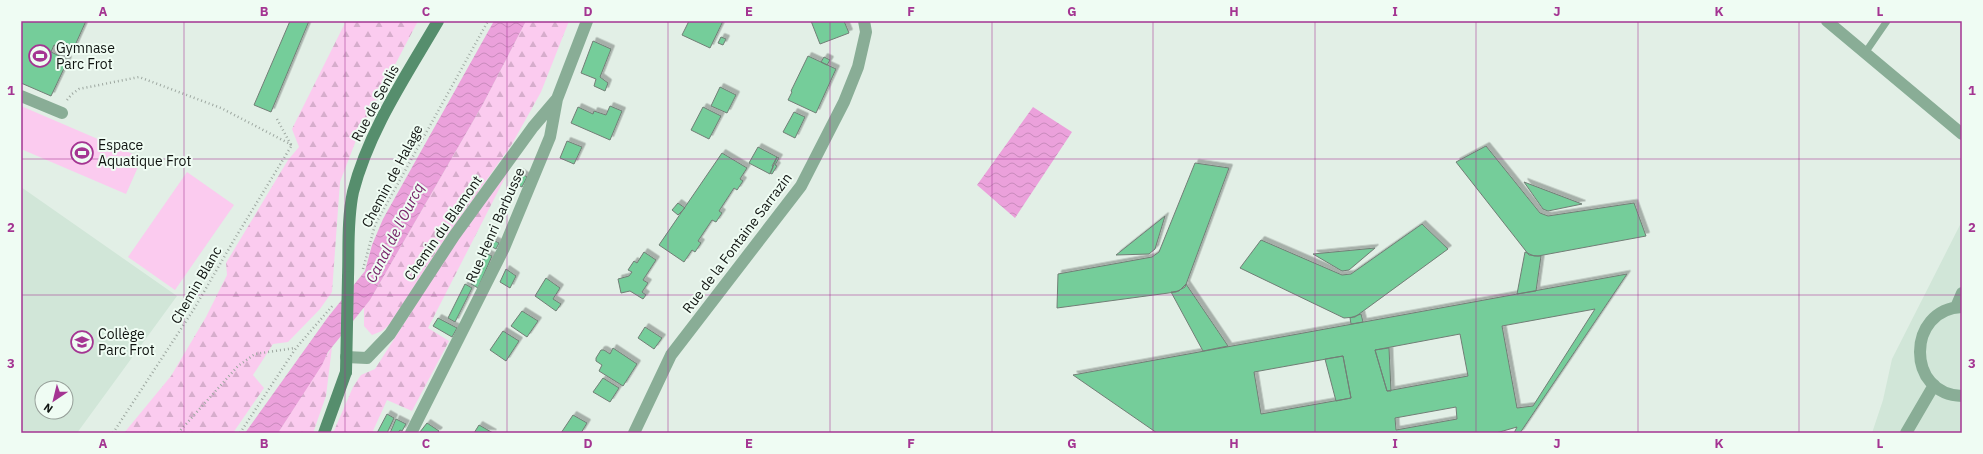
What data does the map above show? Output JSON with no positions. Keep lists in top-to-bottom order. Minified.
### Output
{"streets":{"main road":["Rue de Senlis"],"street":["Rue Henri Barbusse","Chemin du Blamont","Rue de la Fontaine Sarrazin"],"path":["Chemin de Halage","Chemin Blanc"]},"crossings":[["Rue de Senlis","Chemin de Halage"],["Rue de Senlis","Chemin du Blamont"],["Rue Henri Barbusse","Chemin du Blamont"]],"water":["Canal de l'Ourcq"],"places":{"sports":["Gymnase Parc Frot","Espace Aquatique Frot"],"school or university":["Collège Parc Frot"]},"north":"bottom left","grid":{"columns":["A","B","C","D","E","F","G","H","I","J","K","L"],"rows":["1","2","3"]}}
